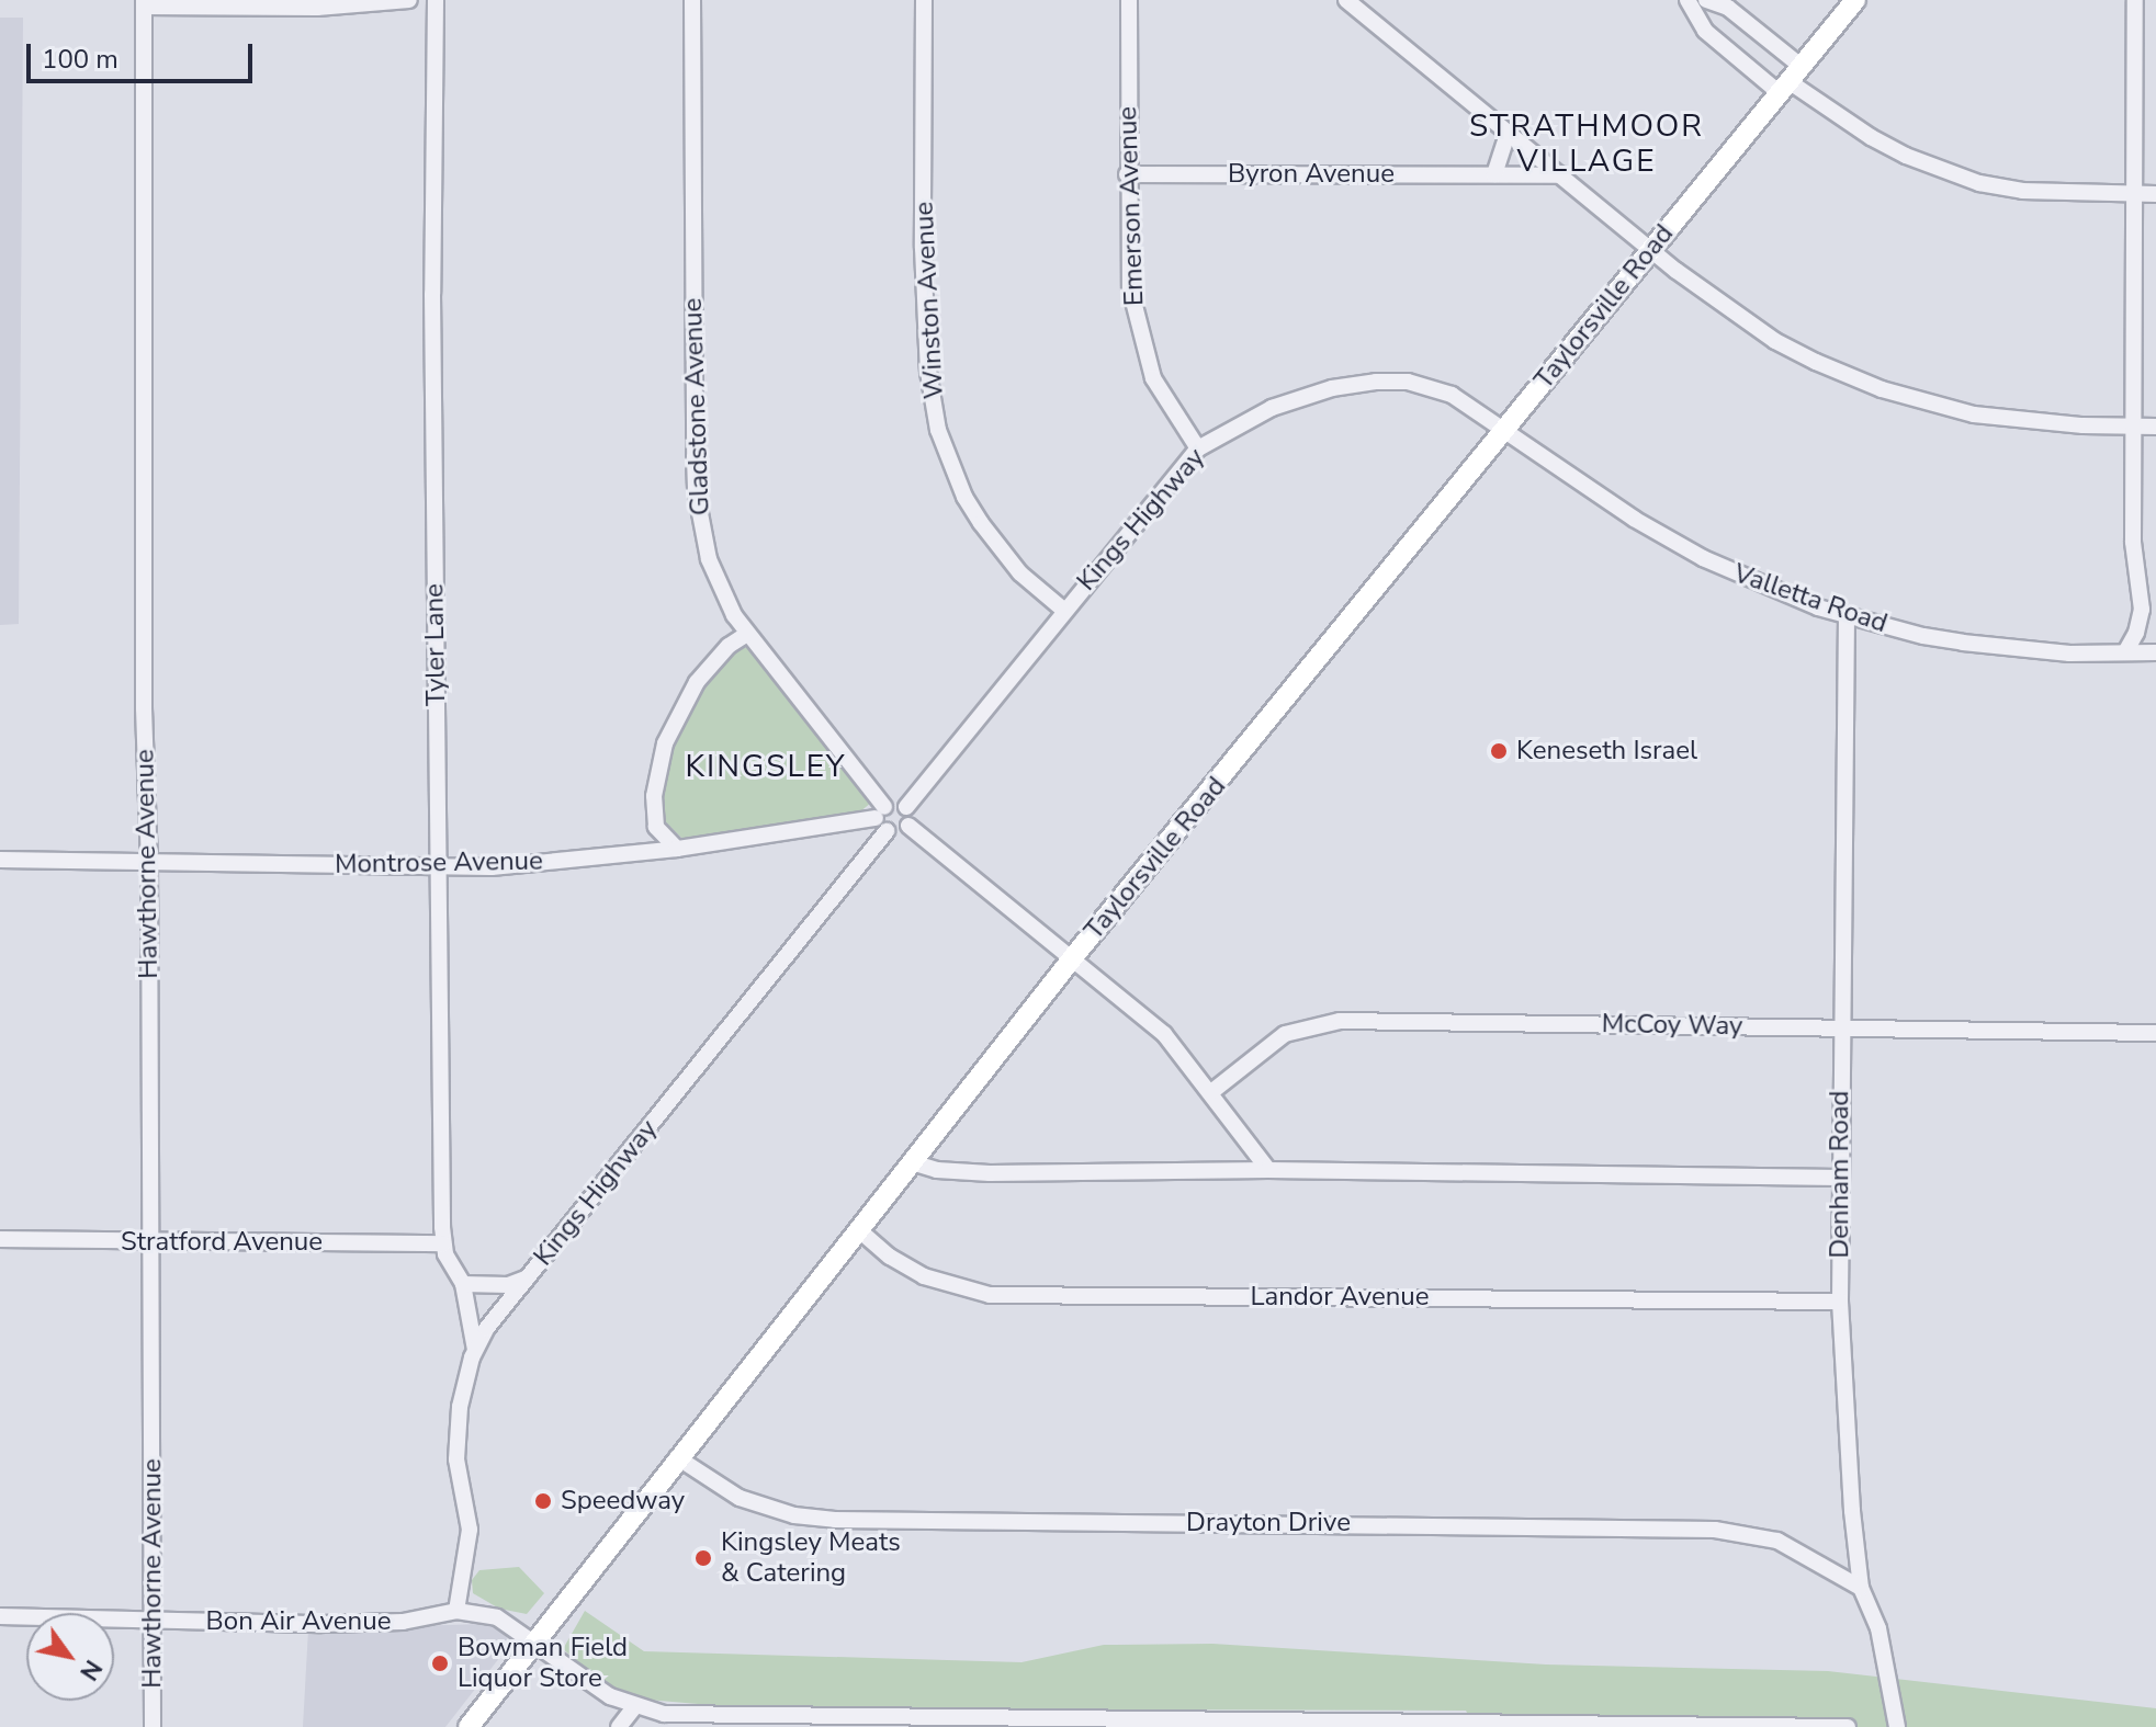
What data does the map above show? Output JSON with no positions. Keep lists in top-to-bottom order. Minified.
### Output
{"streets":{"main road":["Taylorsville Road"],"street":["Byron Avenue","Emerson Avenue","Winston Avenue","Gladstone Avenue","Kings Highway","Valletta Road","Tyler Lane","Montrose Avenue","Hawthorne Avenue","McCoy Way","Denham Road","Stratford Avenue","Landor Avenue","Drayton Drive","Bon Air Avenue"]},"crossings":[["Byron Avenue","Emerson Avenue"],["Emerson Avenue","Kings Highway"],["Winston Avenue","Kings Highway"],["Taylorsville Road","Kings Highway"],["Taylorsville Road","Valletta Road"],["Taylorsville Road","Landor Avenue"],["Taylorsville Road","Drayton Drive"],["Taylorsville Road","Bon Air Avenue"],["Gladstone Avenue","Kings Highway"],["Gladstone Avenue","Montrose Avenue"],["Kings Highway","Valletta Road"],["Kings Highway","Tyler Lane"],["Kings Highway","Montrose Avenue"],["Kings Highway","Bon Air Avenue"],["Valletta Road","Denham Road"],["Tyler Lane","Montrose Avenue"],["Tyler Lane","Stratford Avenue"],["Montrose Avenue","Hawthorne Avenue"],["Hawthorne Avenue","Stratford Avenue"],["Hawthorne Avenue","Bon Air Avenue"],["McCoy Way","Denham Road"],["Denham Road","Landor Avenue"],["Denham Road","Drayton Drive"]],"districts":["STRATHMOOR VILLAGE","KINGSLEY"],"places":["Keneseth Israel","Speedway","Kingsley Meats & Catering","Bowman Field Liquor Store"],"scale_bar":"100 m","north":"bottom right"}
